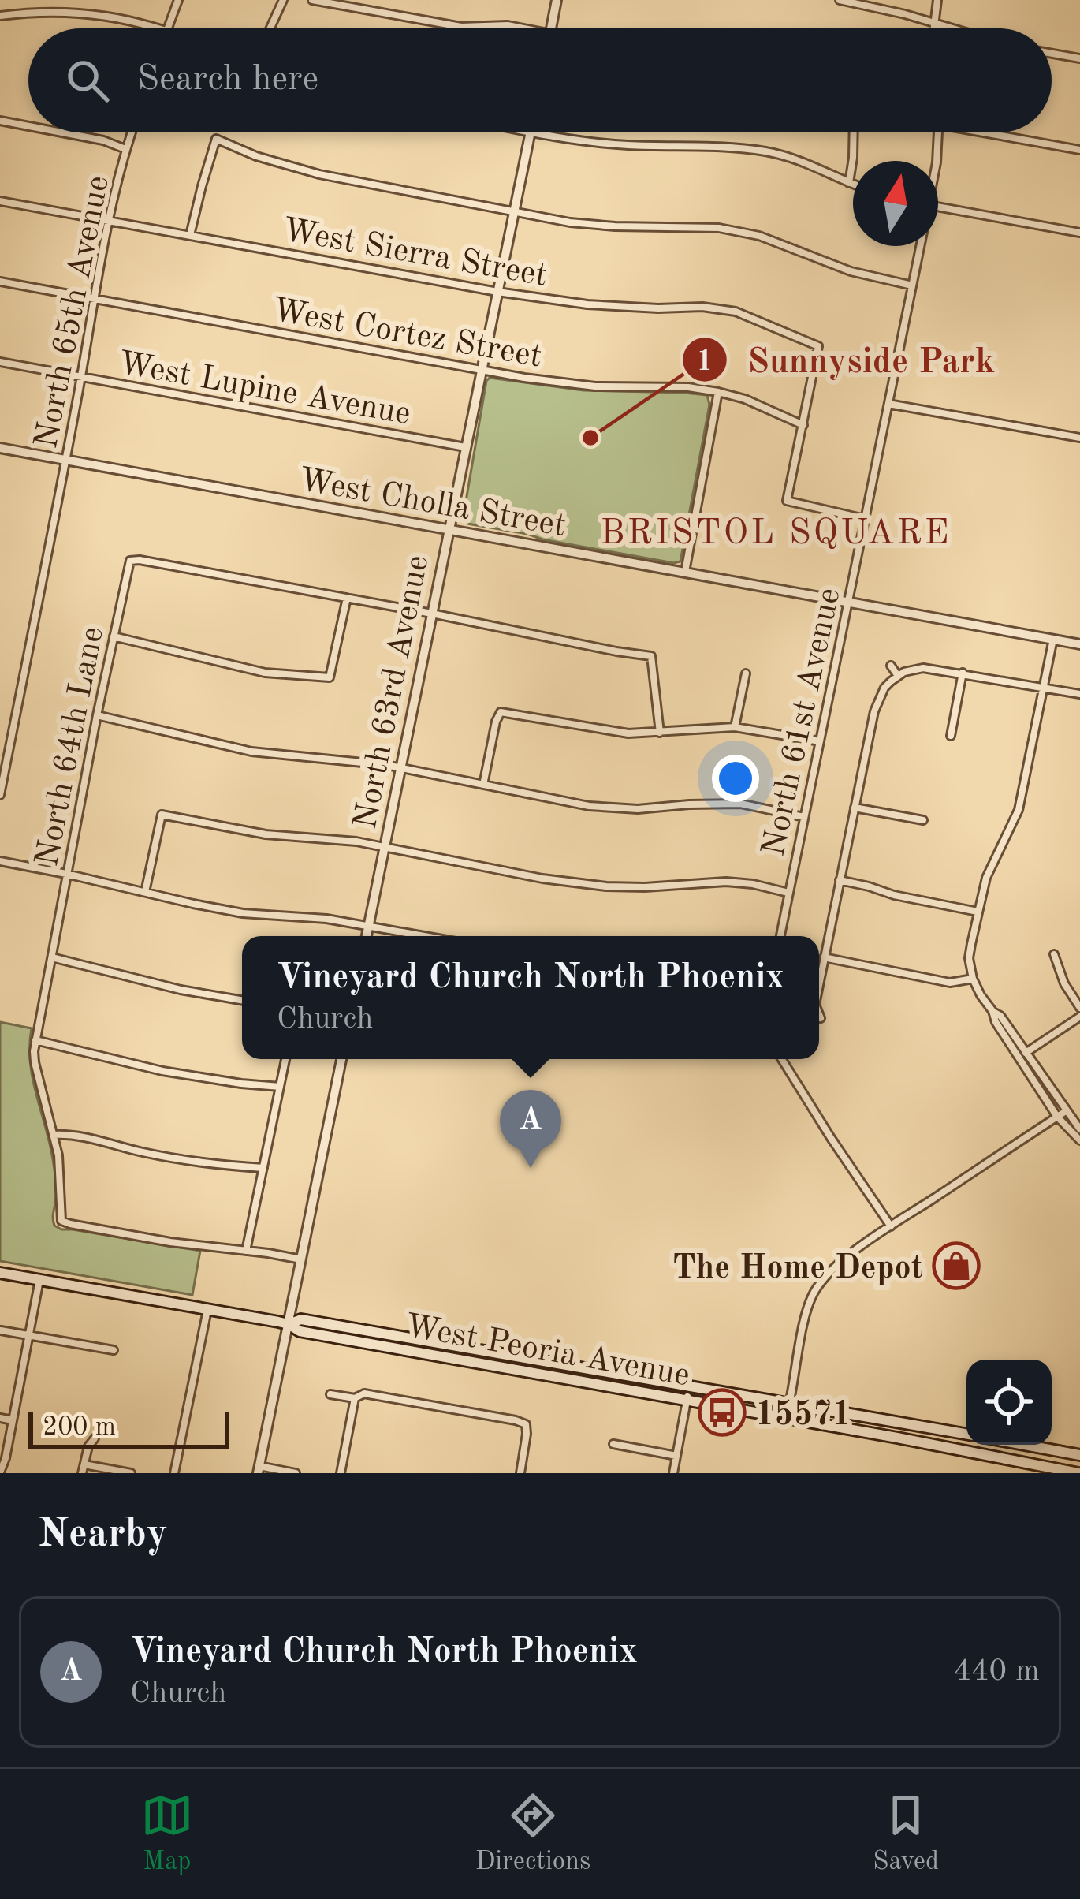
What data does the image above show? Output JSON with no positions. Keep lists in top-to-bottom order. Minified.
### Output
{"streets":{"main road":["West Peoria Avenue"],"street":["West Sierra Street","North 65th Avenue","West Cortez Street","West Lupine Avenue","West Cholla Street","North 63rd Avenue","North 61st Avenue","North 64th Lane"]},"crossings":[["West Sierra Street","North 65th Avenue"],["West Sierra Street","West Cortez Street"],["West Sierra Street","North 63rd Avenue"],["North 65th Avenue","West Cortez Street"],["North 65th Avenue","West Lupine Avenue"],["North 65th Avenue","West Cholla Street"],["West Cortez Street","North 63rd Avenue"],["West Lupine Avenue","North 63rd Avenue"],["West Cholla Street","North 63rd Avenue"],["West Cholla Street","North 61st Avenue"]],"districts":["BRISTOL SQUARE"],"places":{"other":["Sunnyside Park"],"shop":["The Home Depot"],"bus stop":["15571"]},"scale_bar":"200 m","north":"top","page":{"search":"Search here","popup":["Vineyard Church North Phoenix","Church"],"pins":"A","scale":"200 m","heading":"Nearby","list":[{"mark":"A","name":"Vineyard Church North Phoenix","note":"Church","value":"440 m"}],"nav":["Map","Directions","Saved"]}}
